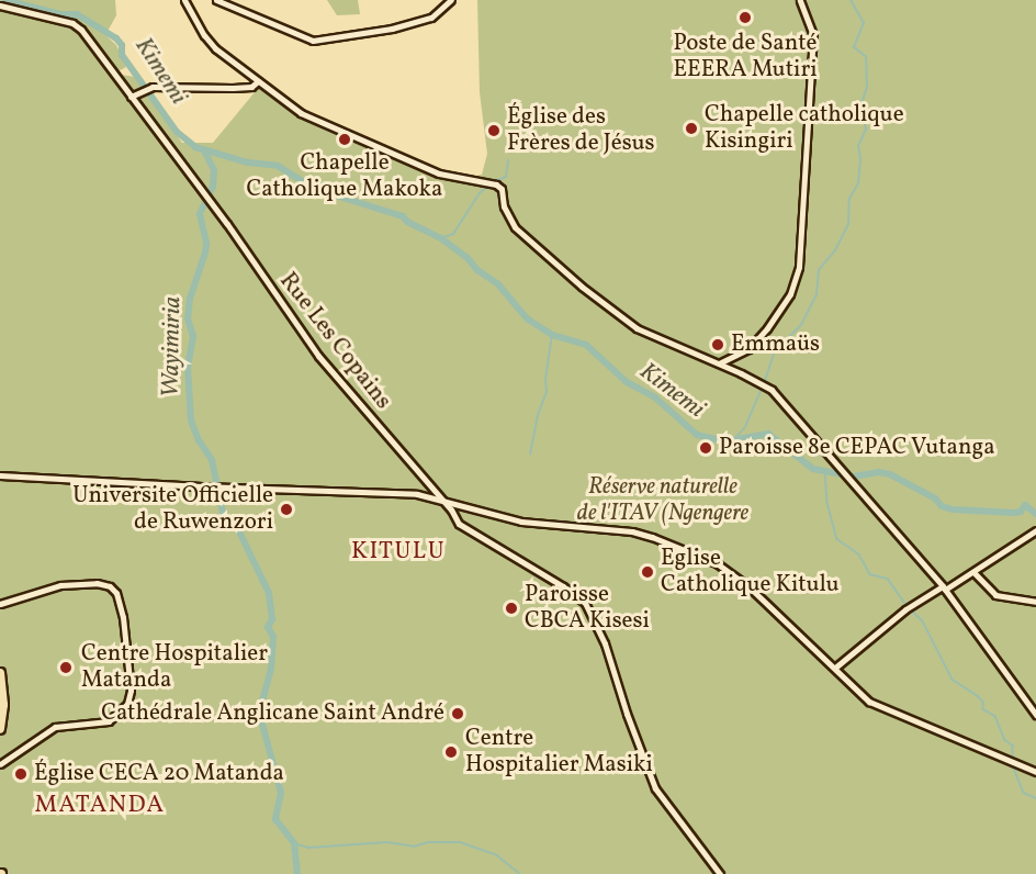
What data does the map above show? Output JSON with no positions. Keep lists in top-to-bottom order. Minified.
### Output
{"streets":{"street":["Rue Les Copains"]},"districts":["KITULU","MATANDA"],"water":["Kimemi","Wayimiria"],"parks":["Réserve naturelle de l'ITAV (Ngengere"],"places":["Poste de Santé EEERA Mutiri","Chapelle catholique Kisingiri","Église des Frères de Jésus","Chapelle Catholique Makoka","Emmaüs","Paroisse 8e CEPAC Vutanga","Universite Officielle de Ruwenzori","Eglise Catholique Kitulu","Paroisse CBCA Kisesi","Centre Hospitalier Matanda","Cathédrale Anglicane Saint André","Centre Hospitalier Masiki","Église CECA 20 Matanda"]}
